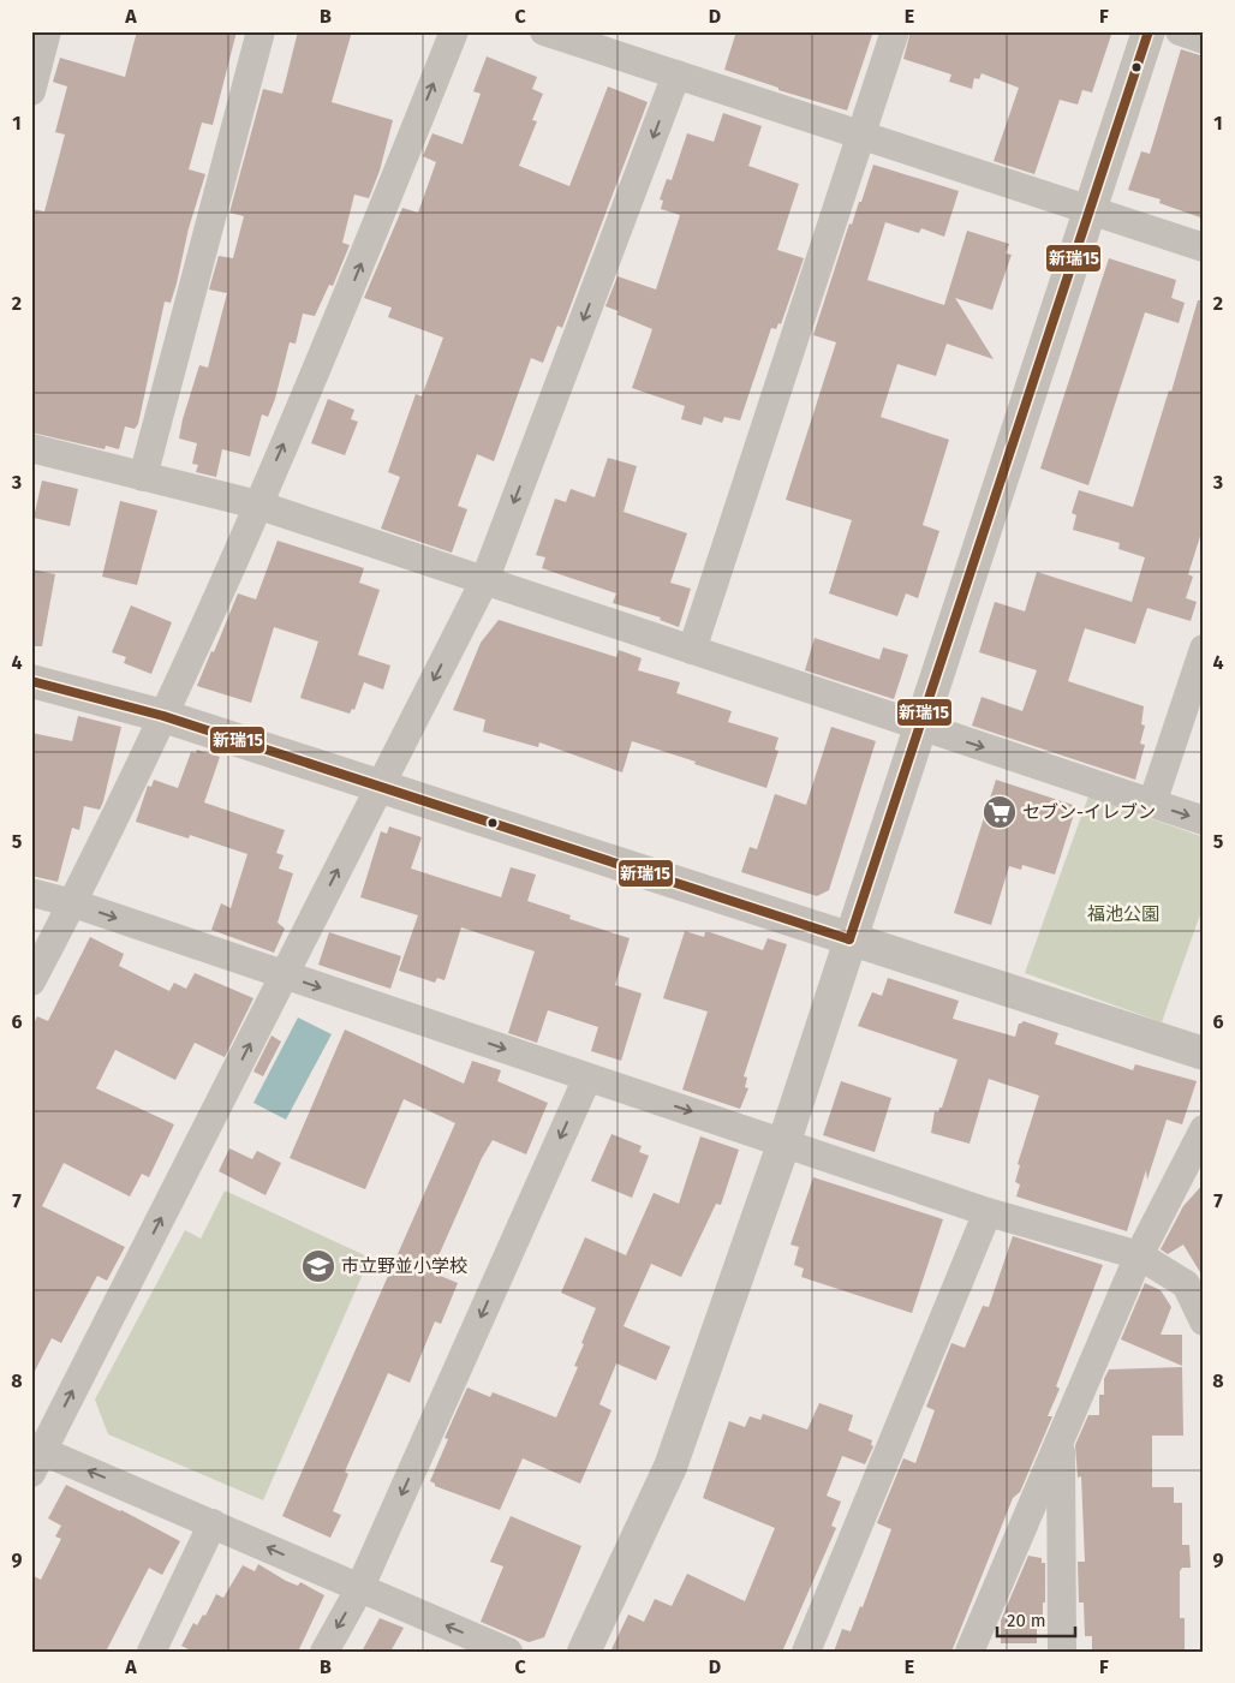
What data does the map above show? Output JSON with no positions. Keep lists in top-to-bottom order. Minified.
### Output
{"parks":["福池公園"],"places":{"supermarket":["セブン-イレブン"],"school or university":["市立野並小学校"]},"lines":["transit line 新瑞15"],"scale_bar":"20 m","grid":{"columns":["A","B","C","D","E","F"],"rows":["1","2","3","4","5","6","7","8","9"]}}
